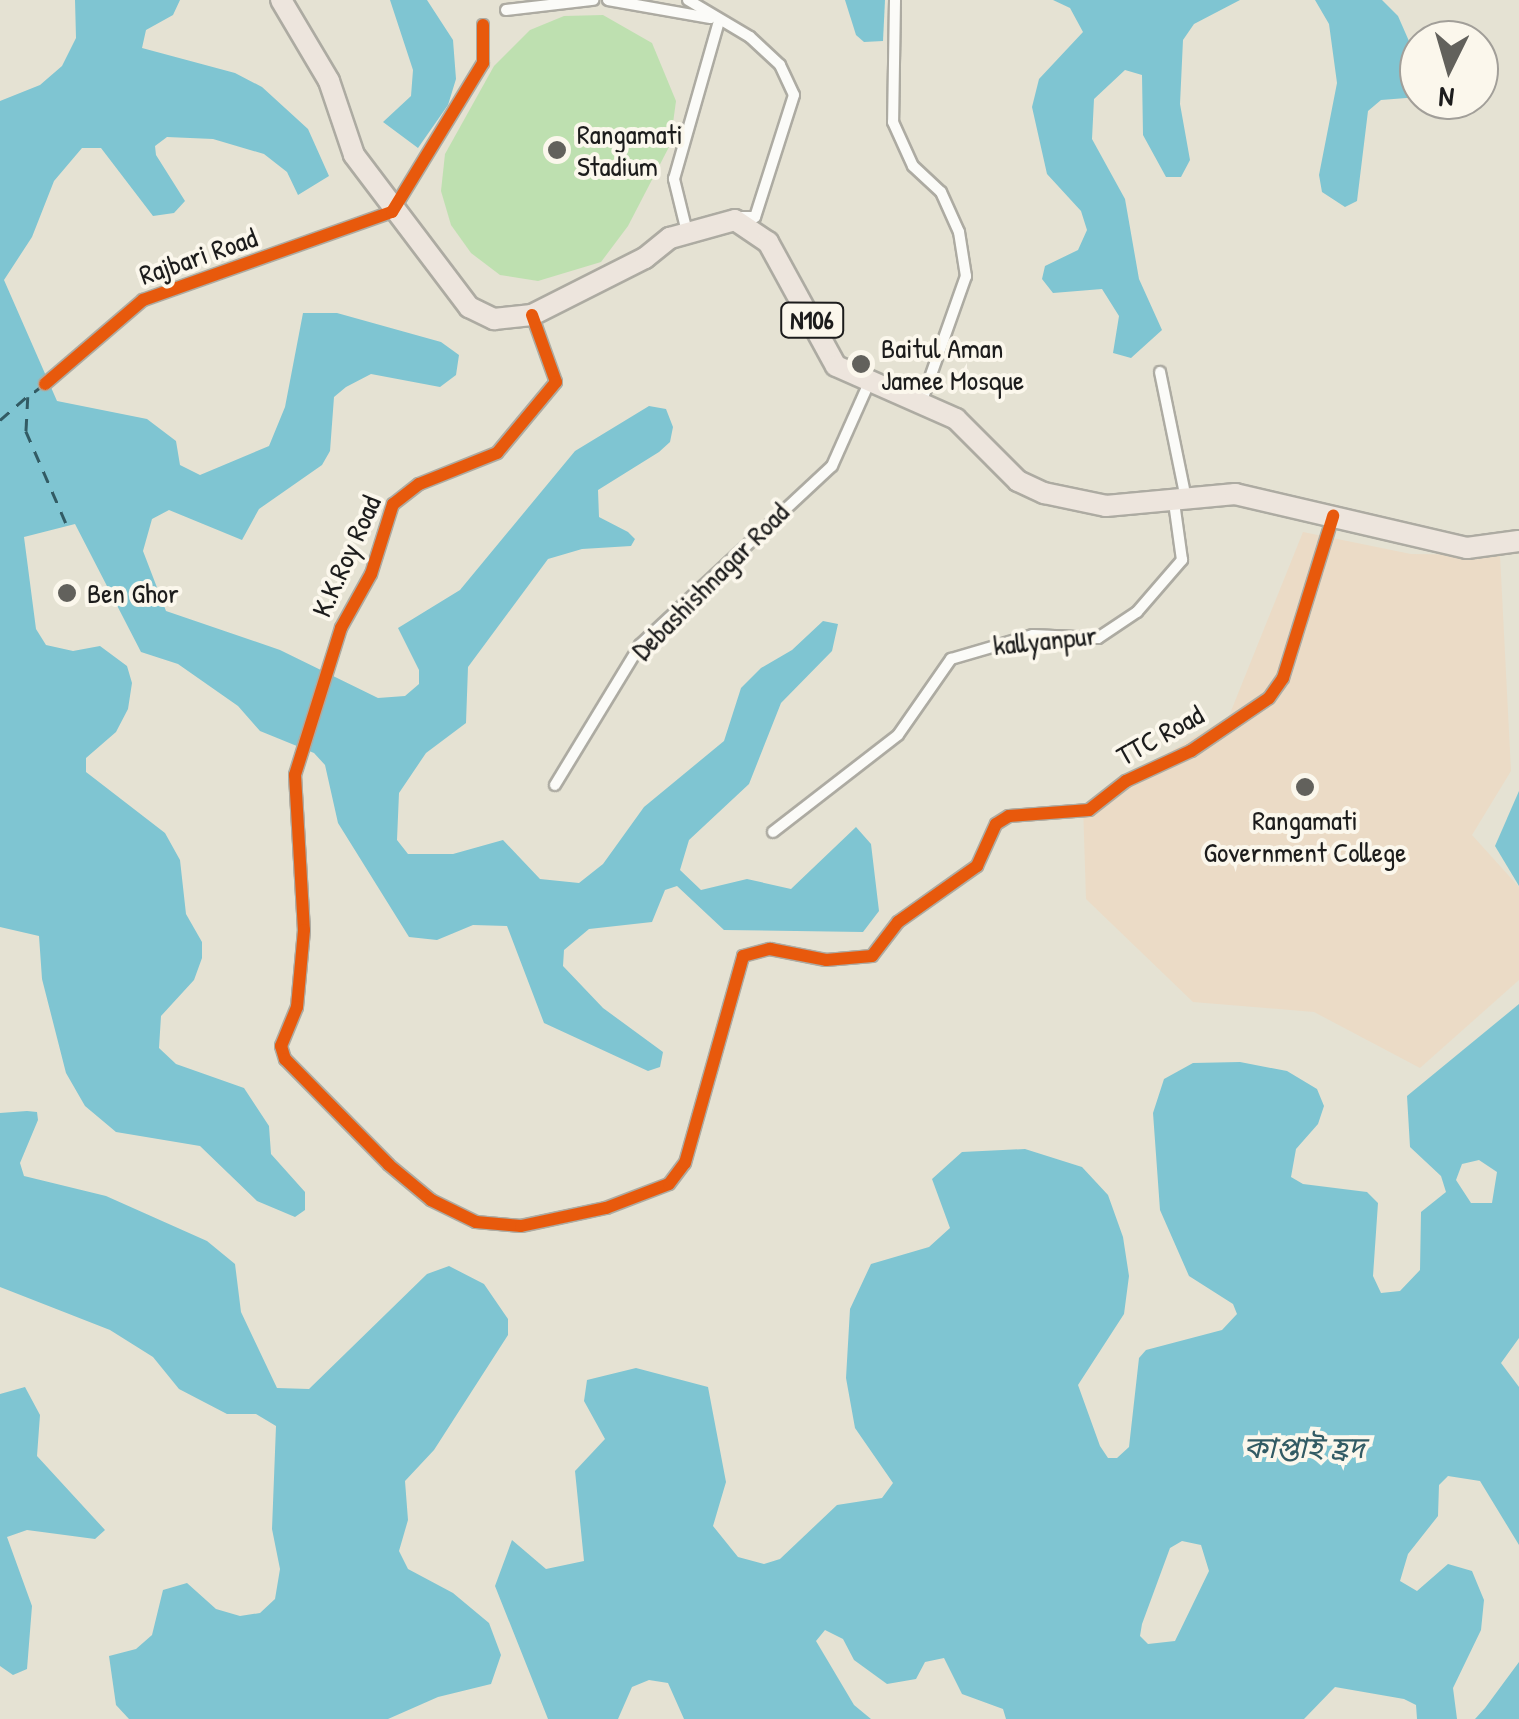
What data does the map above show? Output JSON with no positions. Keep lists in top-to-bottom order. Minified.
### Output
{"streets":{"highway":["N106"],"street":["Rajbari Road","K.K.Roy Road","Debashishnagar Road","kallyanpur","TTC Road"]},"crossings":[["N106","Debashishnagar Road"],["N106","kallyanpur"],["N106","TTC Road"],["K.K.Roy Road","TTC Road"]],"water":["কাপ্তাই হ্রদ"],"places":["Rangamati Stadium","Baitul Aman Jamee Mosque","Ben Ghor","Rangamati Government College"],"north":"bottom"}
